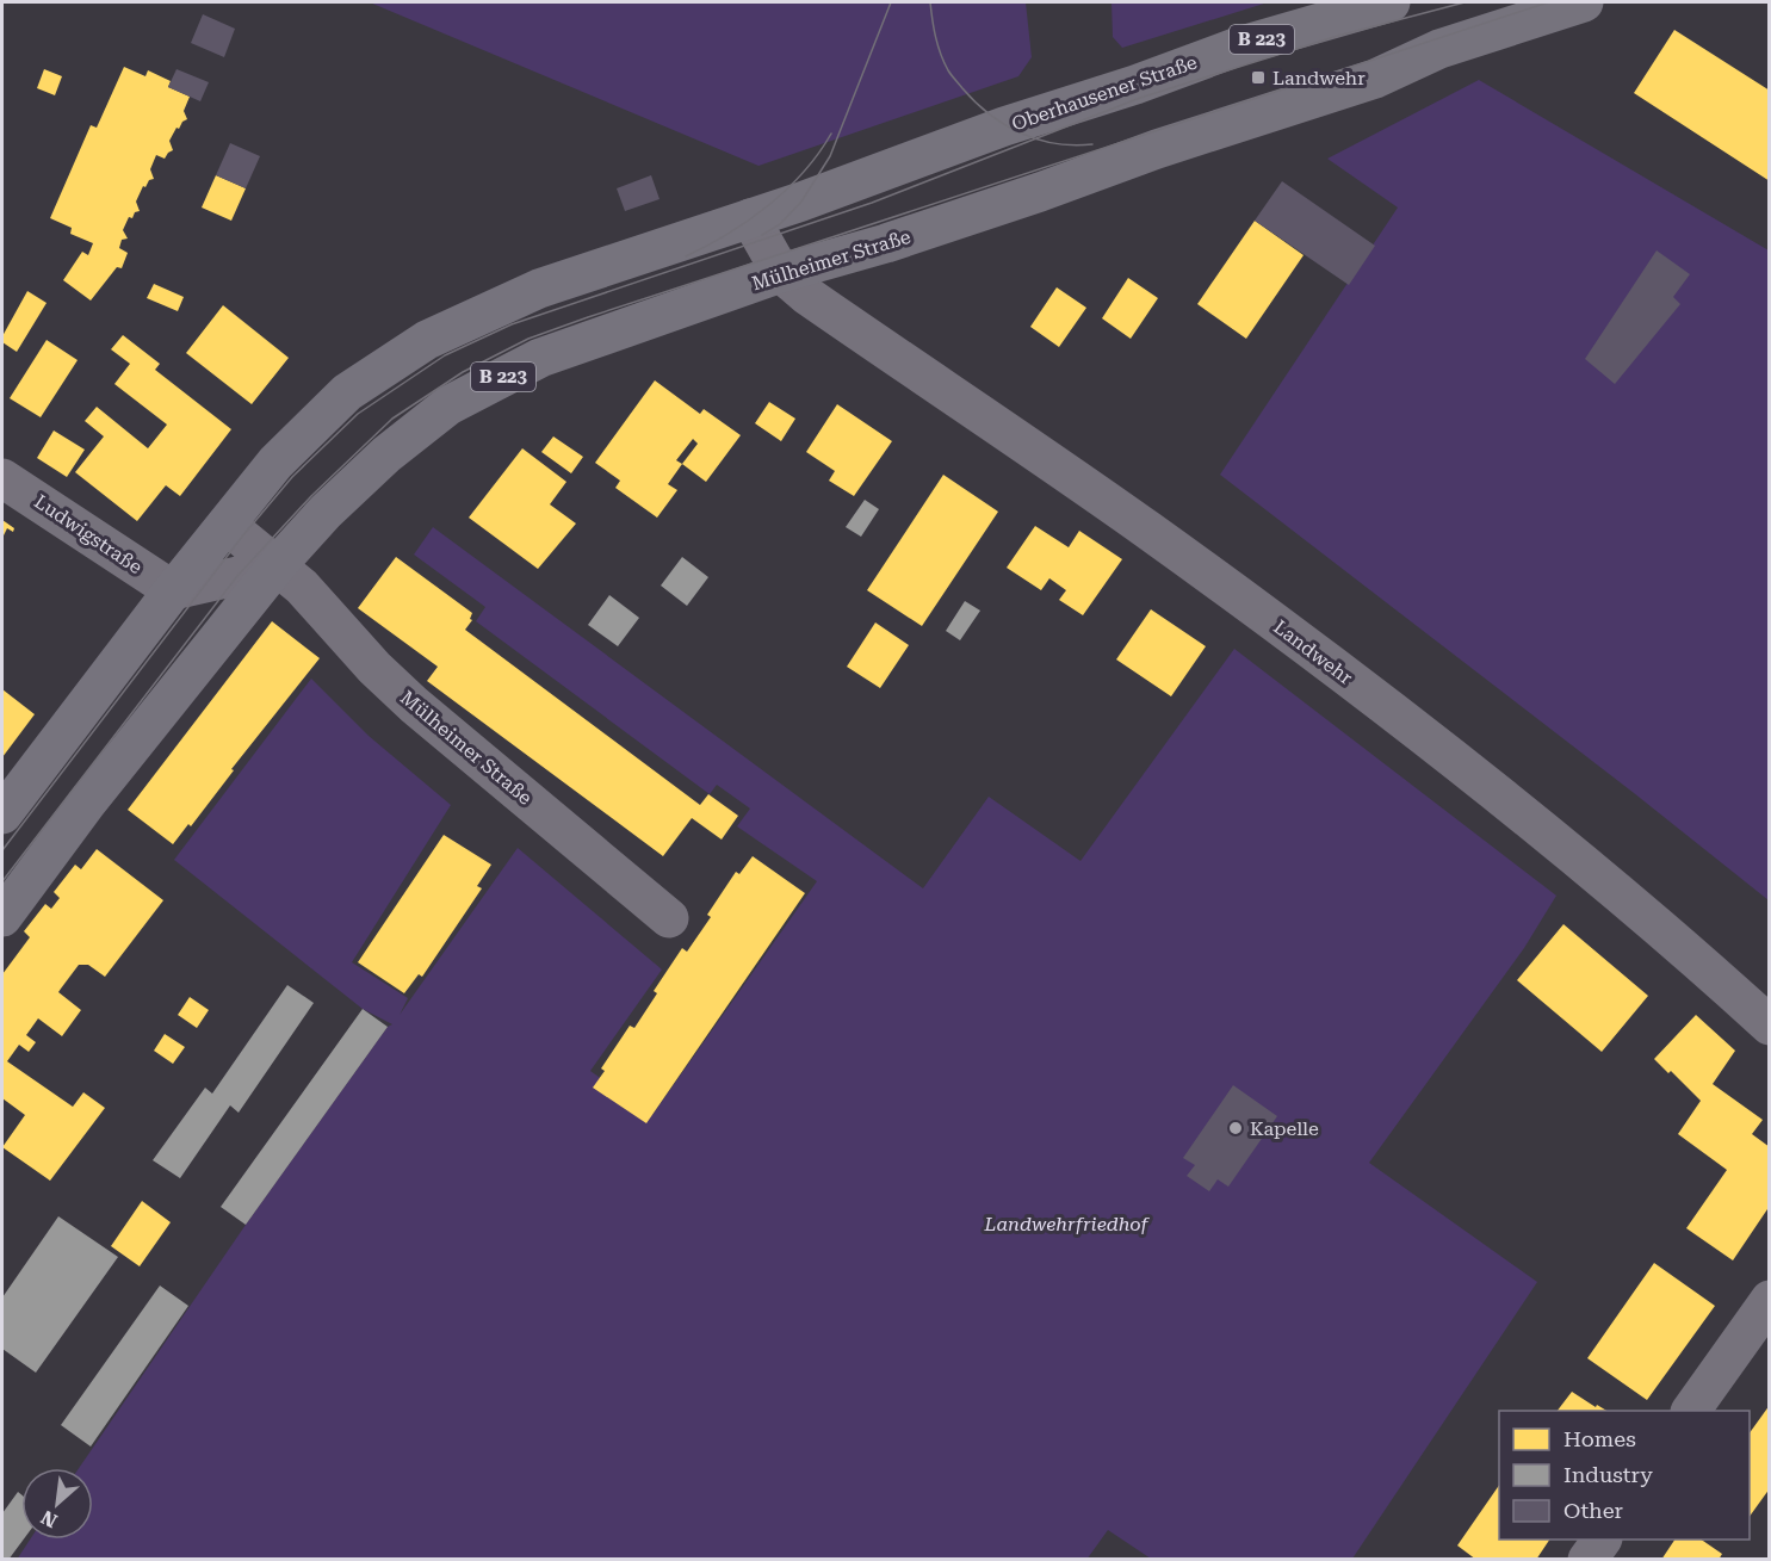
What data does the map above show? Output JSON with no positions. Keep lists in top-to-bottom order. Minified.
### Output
{"streets":{"main road":["B 223","Oberhausener Straße","Mülheimer Straße"],"street":["Ludwigstraße","Landwehr"]},"crossings":[["B 223","Oberhausener Straße"],["B 223","Mülheimer Straße"],["B 223","Ludwigstraße"],["B 223","Landwehr"],["Oberhausener Straße","Landwehr"],["Mülheimer Straße","Landwehr"]],"parks":["Landwehrfriedhof"],"places":{"transit":["Landwehr"],"other":["Kapelle"]},"legend":["Homes","Industry","Other"],"north":"bottom left"}
